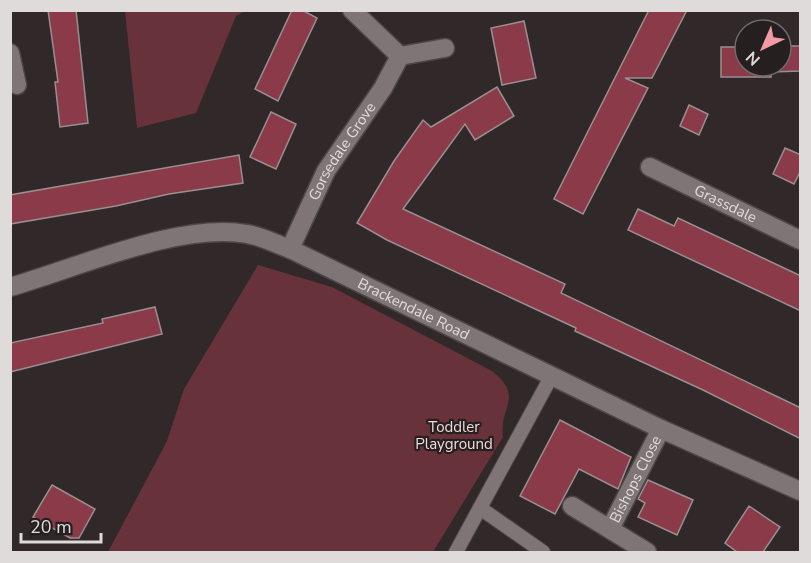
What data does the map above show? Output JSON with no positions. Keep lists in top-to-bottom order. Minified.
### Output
{"streets":{"street":["Gorsedale Grove","Grassdale","Brackendale Road","Bishops Close"]},"crossings":[["Gorsedale Grove","Brackendale Road"],["Brackendale Road","Bishops Close"]],"parks":["Toddler Playground"],"scale_bar":"20 m","north":"bottom left"}
